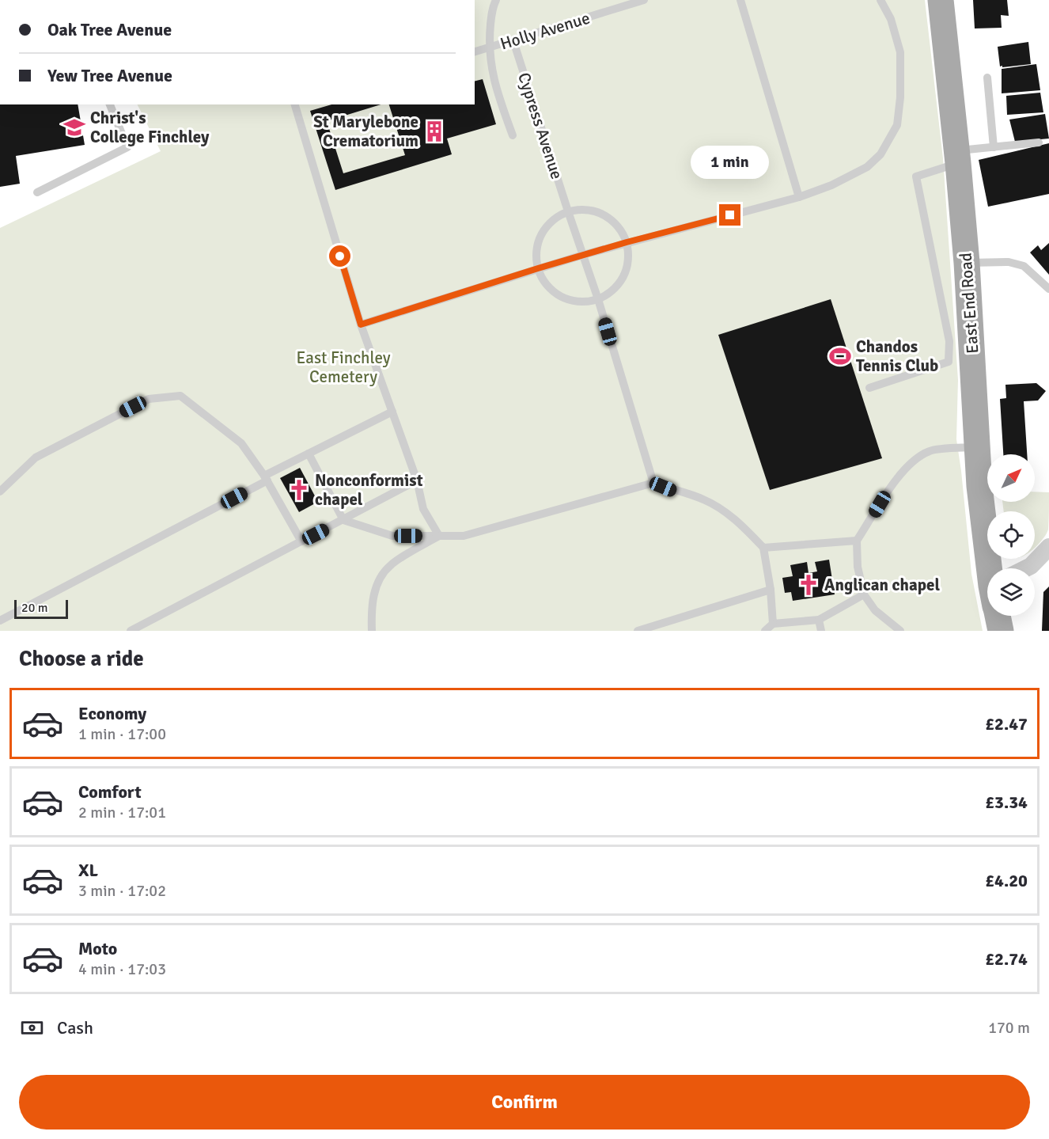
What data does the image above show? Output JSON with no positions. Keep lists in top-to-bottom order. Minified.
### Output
{"streets":{"main road":["East End Road"],"lane":["Holly Avenue","Cypress Avenue"]},"crossings":[["Holly Avenue","Cypress Avenue"]],"parks":["East Finchley Cemetery"],"places":{"school or university":["Christ's College Finchley"],"building":["St Marylebone Crematorium"],"sports":["Chandos Tennis Club"],"church":["Nonconformist chapel","Anglican chapel"]},"scale_bar":"20 m","north":"top right","page":{"banner":["Oak Tree Avenue","Yew Tree Avenue"],"bubble":"1 min","scale":"20 m","heading":"Choose a ride","list":[{"name":"Economy","note":"1 min · 17:00","value":"£2.47"},{"name":"Comfort","note":"2 min · 17:01","value":"£3.34"},{"name":"XL","note":"3 min · 17:02","value":"£4.20"},{"name":"Moto","note":"4 min · 17:03","value":"£2.74"}],"pay":["Cash","170 m"],"buttons":"Confirm"}}
